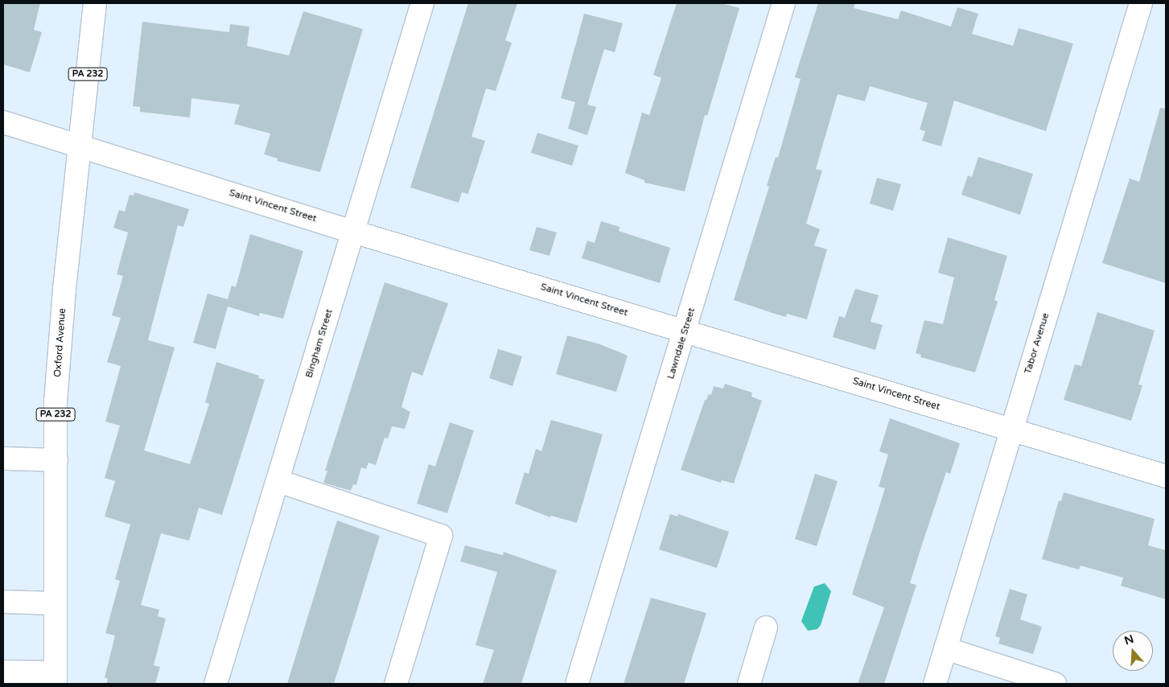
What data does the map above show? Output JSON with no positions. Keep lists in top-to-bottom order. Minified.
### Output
{"streets":{"street":["PA 232","Saint Vincent Street","Oxford Avenue","Bingham Street","Lawndale Street","Tabor Avenue"]},"crossings":[["Saint Vincent Street","Oxford Avenue"],["Saint Vincent Street","Bingham Street"],["Saint Vincent Street","Lawndale Street"],["Saint Vincent Street","Tabor Avenue"]],"north":"top"}
